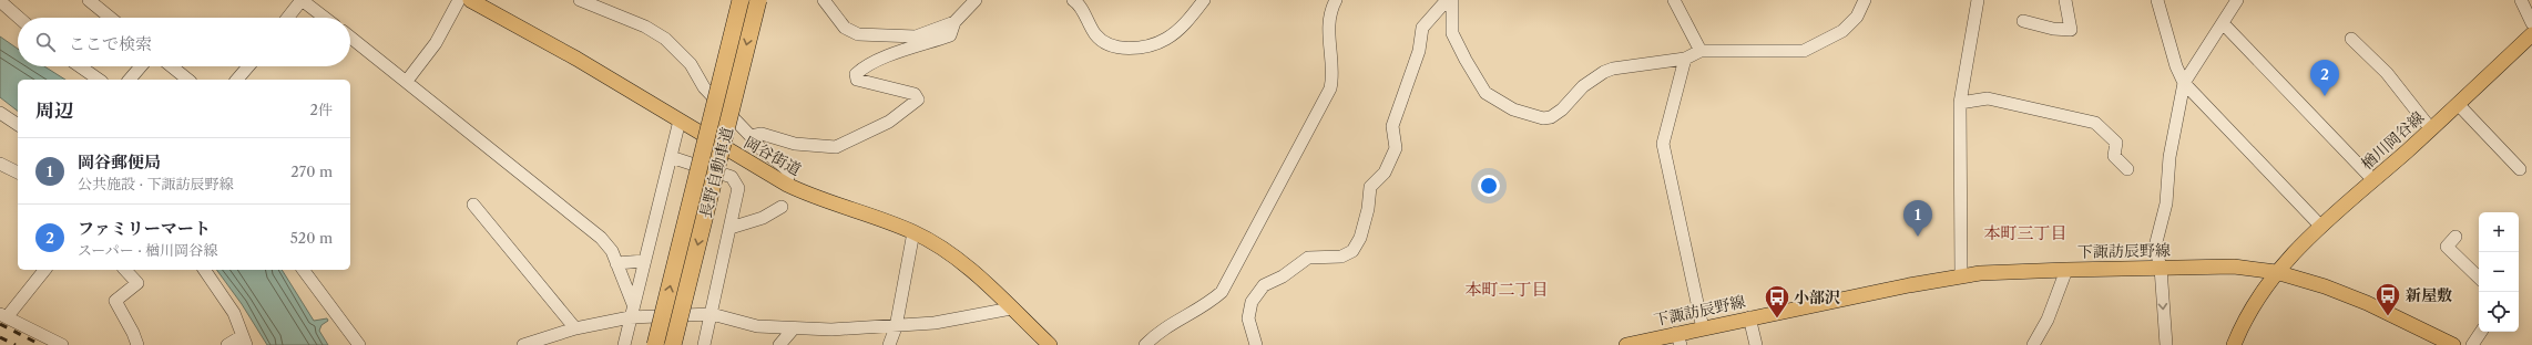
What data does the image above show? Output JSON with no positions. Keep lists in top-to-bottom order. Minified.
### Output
{"streets":{"highway":["長野自動車道"],"main road":["楢川岡谷線","岡谷街道","下諏訪辰野線"]},"crossings":[["楢川岡谷線","下諏訪辰野線"]],"districts":["本町三丁目","本町二丁目"],"places":{"bus stop":["新屋敷","小部沢"]},"page":{"search":"ここで検索","pins":["2","1"],"heading":["周辺","2件"],"list":[{"mark":"1","name":"岡谷郵便局","note":"公共施設 · 下諏訪辰野線","value":"270 m"},{"mark":"2","name":"ファミリーマート","note":"スーパー · 楢川岡谷線","value":"520 m"}],"map_buttons":["+","−"]}}
